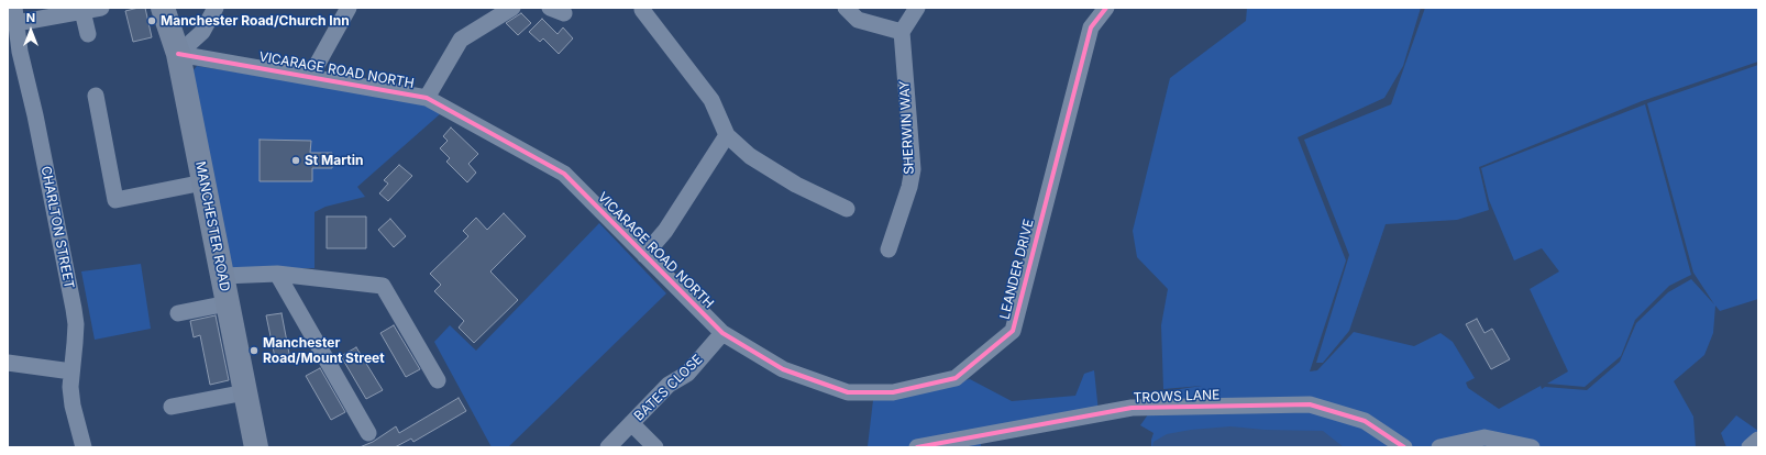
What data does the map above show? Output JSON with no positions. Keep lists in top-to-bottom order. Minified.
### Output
{"streets":{"main road":["MANCHESTER ROAD"],"street":["VICARAGE ROAD NORTH","SHERWIN WAY","CHARLTON STREET","LEANDER DRIVE","BATES CLOSE","TROWS LANE"]},"crossings":[["VICARAGE ROAD NORTH","MANCHESTER ROAD"],["VICARAGE ROAD NORTH","LEANDER DRIVE"],["VICARAGE ROAD NORTH","BATES CLOSE"],["LEANDER DRIVE","BATES CLOSE"]],"places":["Manchester Road/Church Inn","St Martin","Manchester Road/Mount Street"],"north":"top"}
